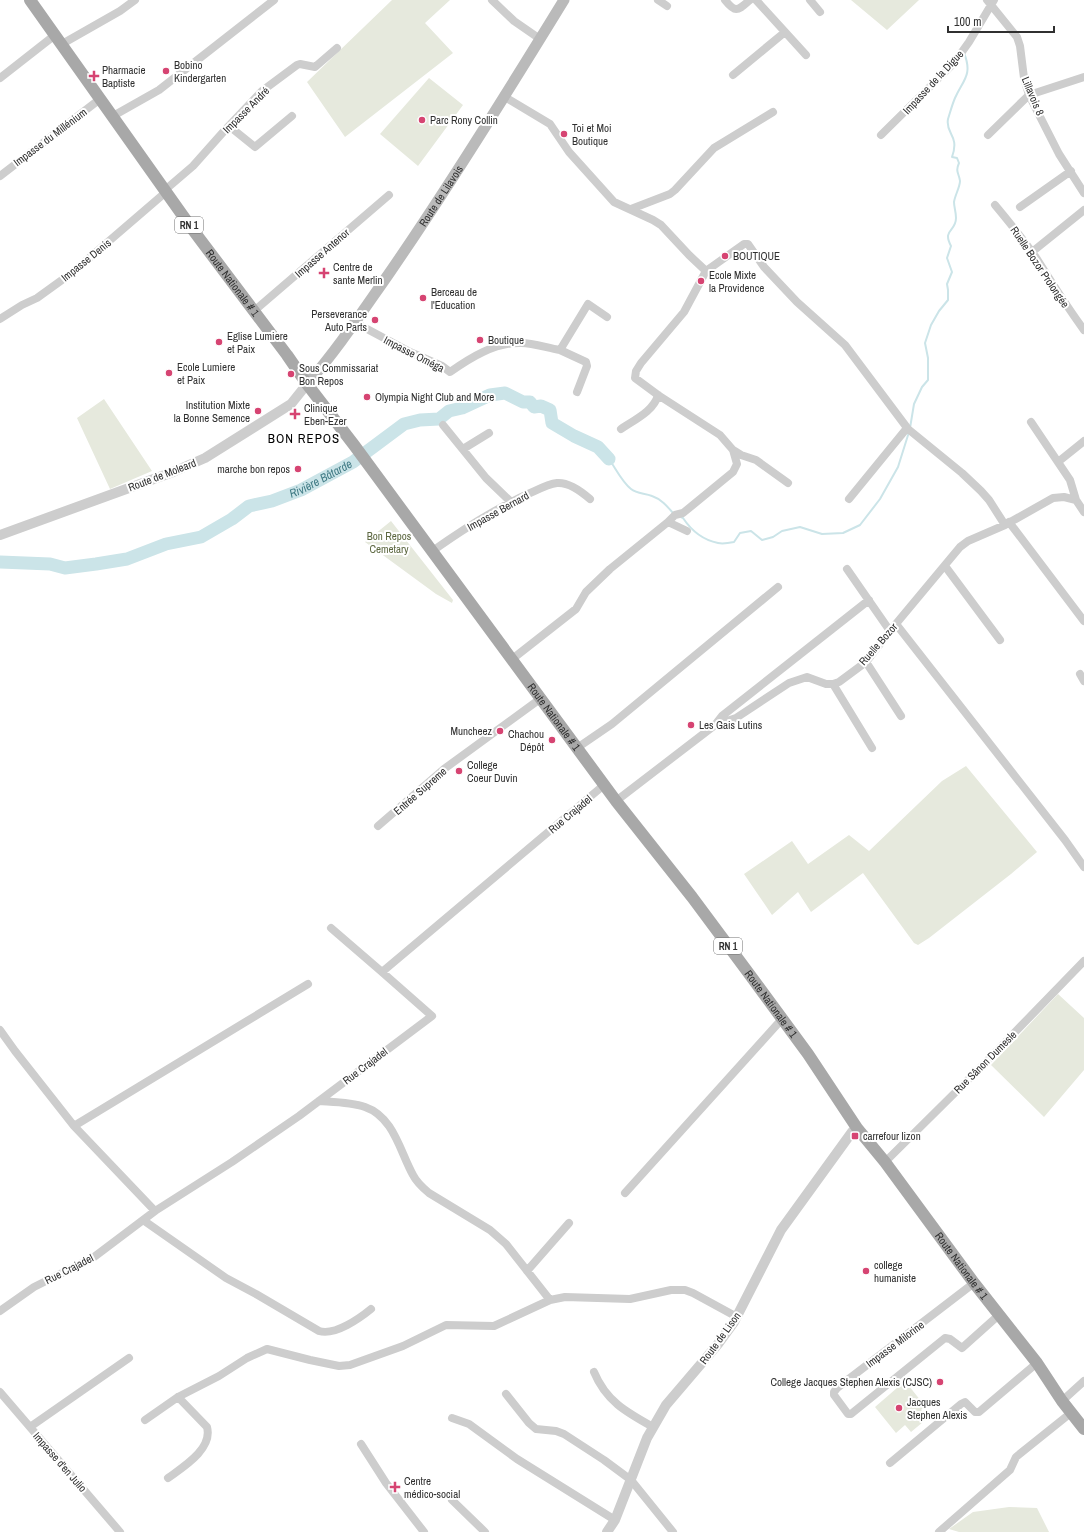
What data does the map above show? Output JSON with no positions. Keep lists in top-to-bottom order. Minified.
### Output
{"streets":{"main road":["Route de Lilavois","RN 1","Route Nationale # 1"],"street":["Impasse de la Digue","Lillavois 8","Impasse André","Impasse du Millénium","Impasse Antenor","Impasse Denis","Ruelle Bozor Prolongée","Impasse Oméga","Route de Moleard","Impasse Bernard","Ruelle Bozor","Entrée Supreme","Rue Crajadel","Rue Sânon Dumesle","Route de Lison","Impasse Milorine","Impasse d'en Julio"]},"crossings":[["Impasse de la Digue","Lillavois 8"],["Impasse André","Impasse Denis"],["Impasse André","Route Nationale # 1"],["Impasse du Millénium","Route Nationale # 1"],["Route de Lilavois","Route Nationale # 1"],["Route de Lilavois","Impasse Oméga"],["Route de Lilavois","Route de Moleard"],["Impasse Antenor","Route Nationale # 1"],["Impasse Denis","Route Nationale # 1"],["Route Nationale # 1","Route de Moleard"],["Route Nationale # 1","Impasse Bernard"],["Route Nationale # 1","Entrée Supreme"],["Route Nationale # 1","Rue Crajadel"],["Route Nationale # 1","Rue Sânon Dumesle"],["Route Nationale # 1","Route de Lison"],["Route Nationale # 1","Impasse Milorine"]],"districts":["BON REPOS"],"water":["Rivière Bâtarde"],"parks":["Bon Repos Cemetary"],"places":{"other":["Bobino Kindergarten","Parc Rony Collin","Toi et Moi Boutique","BOUTIQUE","Ecole Mixte la Providence","Berceau de l'Education","Perseverance Auto Parts","Boutique","Eglise Lumiere et Paix","Ecole Lumiere et Paix","Sous Commissariat Bon Repos","Olympia Night Club and More","Institution Mixte la Bonne Semence","marche bon repos","Les Gais Lutins","Muncheez","Chachou Dépôt","College Coeur Duvin","college humaniste","College Jacques Stephen Alexis (CJSC)","Jacques Stephen Alexis"],"health":["Pharmacie Baptiste","Centre de sante Merlin","Clinique Eben-Ezer","Centre médico-social"],"transit":["carrefour lizon"]},"scale_bar":"100 m"}
